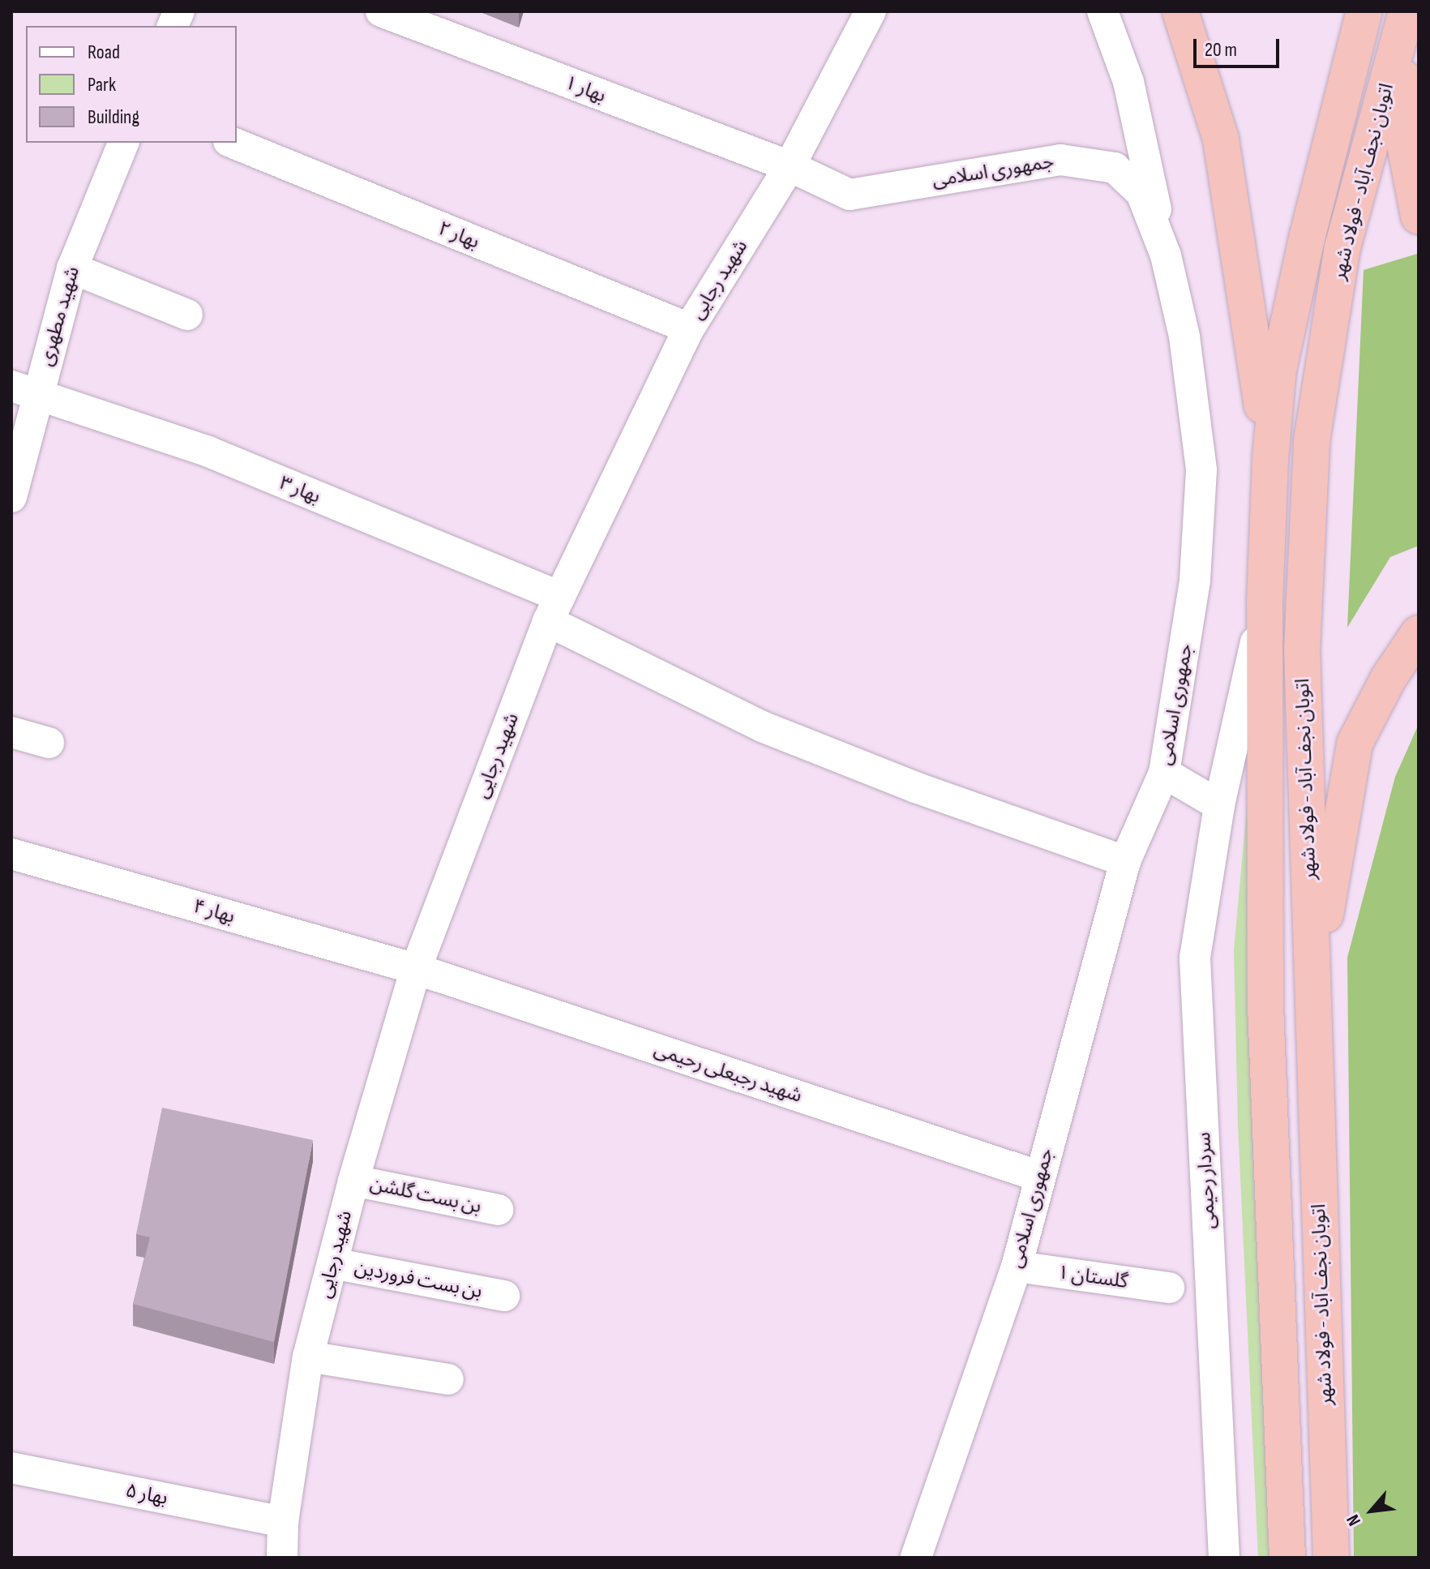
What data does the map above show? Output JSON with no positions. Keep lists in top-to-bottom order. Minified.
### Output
{"streets":{"highway":["اتوبان نجف آباد - فولاد شهر"],"street":["بهار ۱","جمهوری اسلامی","بهار ۲","شهید رجایی","شهید مطهری","بهار ۳","بهار ۴","شهید رجبعلی رحیمی","سردار رحیمی","بن بست گلشن","گلستان ۱","بن بست فروردین","بهار ۵"]},"crossings":[["بهار ۱","جمهوری اسلامی"],["بهار ۱","شهید رجایی"],["جمهوری اسلامی","شهید رجایی"],["جمهوری اسلامی","بهار ۳"],["جمهوری اسلامی","شهید رجبعلی رحیمی"],["جمهوری اسلامی","گلستان ۱"],["اتوبان نجف آباد - فولاد شهر","سردار رحیمی"],["بهار ۲","شهید رجایی"],["شهید رجایی","بهار ۳"],["شهید رجایی","بهار ۴"],["شهید رجایی","شهید رجبعلی رحیمی"],["شهید رجایی","بن بست گلشن"],["شهید رجایی","بن بست فروردین"],["شهید رجایی","بهار ۵"],["شهید مطهری","بهار ۳"],["بهار ۴","شهید رجبعلی رحیمی"]],"legend":["Road","Park","Building"],"scale_bar":"20 m","north":"bottom left"}
